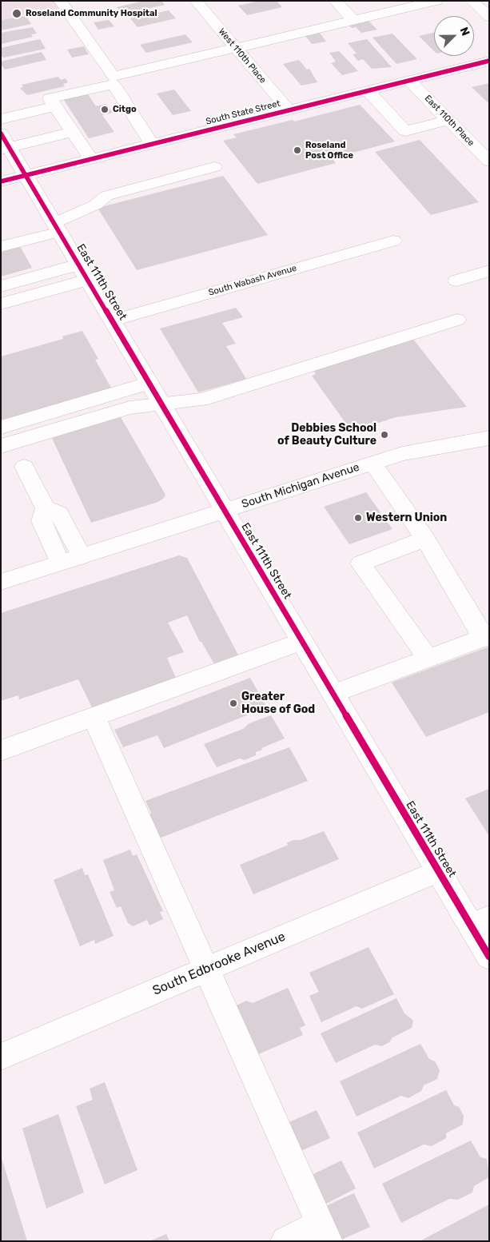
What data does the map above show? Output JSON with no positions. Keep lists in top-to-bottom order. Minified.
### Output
{"streets":{"street":["West 110th Place","South State Street","East 110th Place","South Wabash Avenue","East 111th Street","South Michigan Avenue","South Edbrooke Avenue"]},"crossings":[["West 110th Place","South State Street"],["South State Street","East 110th Place"],["South State Street","East 111th Street"],["South Wabash Avenue","East 111th Street"],["East 111th Street","South Michigan Avenue"],["East 111th Street","South Edbrooke Avenue"]],"places":["Roseland Community Hospital","Citgo","Roseland Post Office","Debbies School of Beauty Culture","Western Union","Greater House of God"],"north":"top right"}
